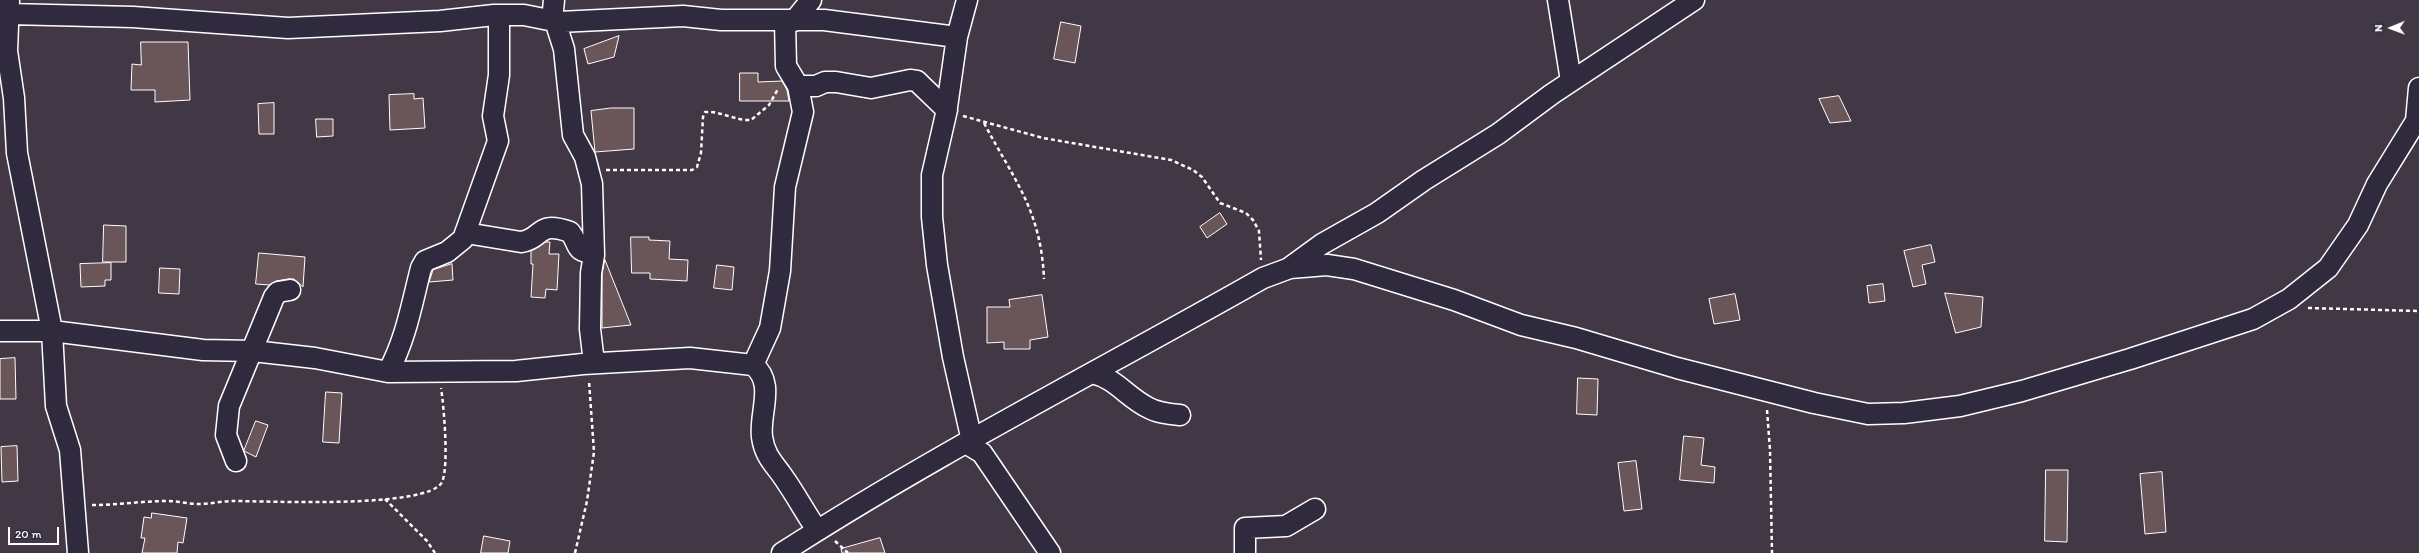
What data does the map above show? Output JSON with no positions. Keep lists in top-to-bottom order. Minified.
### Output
{"scale_bar":"20 m","north":"left"}
